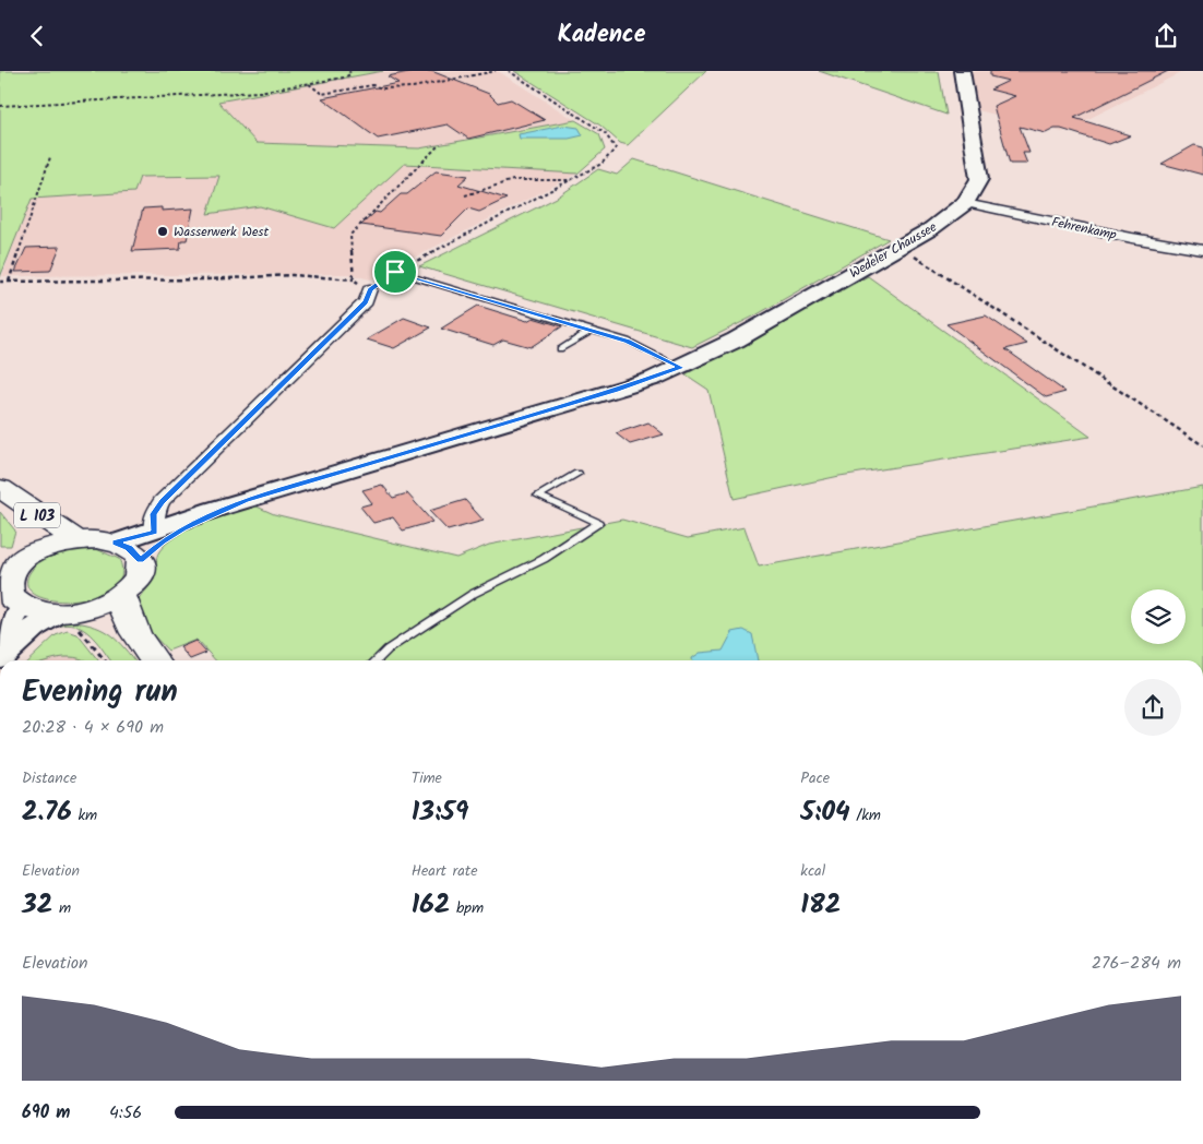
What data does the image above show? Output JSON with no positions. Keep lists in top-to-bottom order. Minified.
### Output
{"streets":{"main road":["Wedeler Chaussee","L 103"],"street":["Fehrenkamp"]},"crossings":[["Fehrenkamp","Wedeler Chaussee"]],"places":["Wasserwerk West"],"page":{"header":"Kadence","heading":["Evening run","20:28 · 4 × 690 m"],"stats":[["Distance","2.76 km"],["Time","13:59"],["Pace","5:04 /km"],["Elevation","32 m"],["Heart rate","162 bpm"],["kcal","182"]],"chart":["Elevation","276–284 m"],"list":[{"name":"690 m","note":"4:56"}]}}
